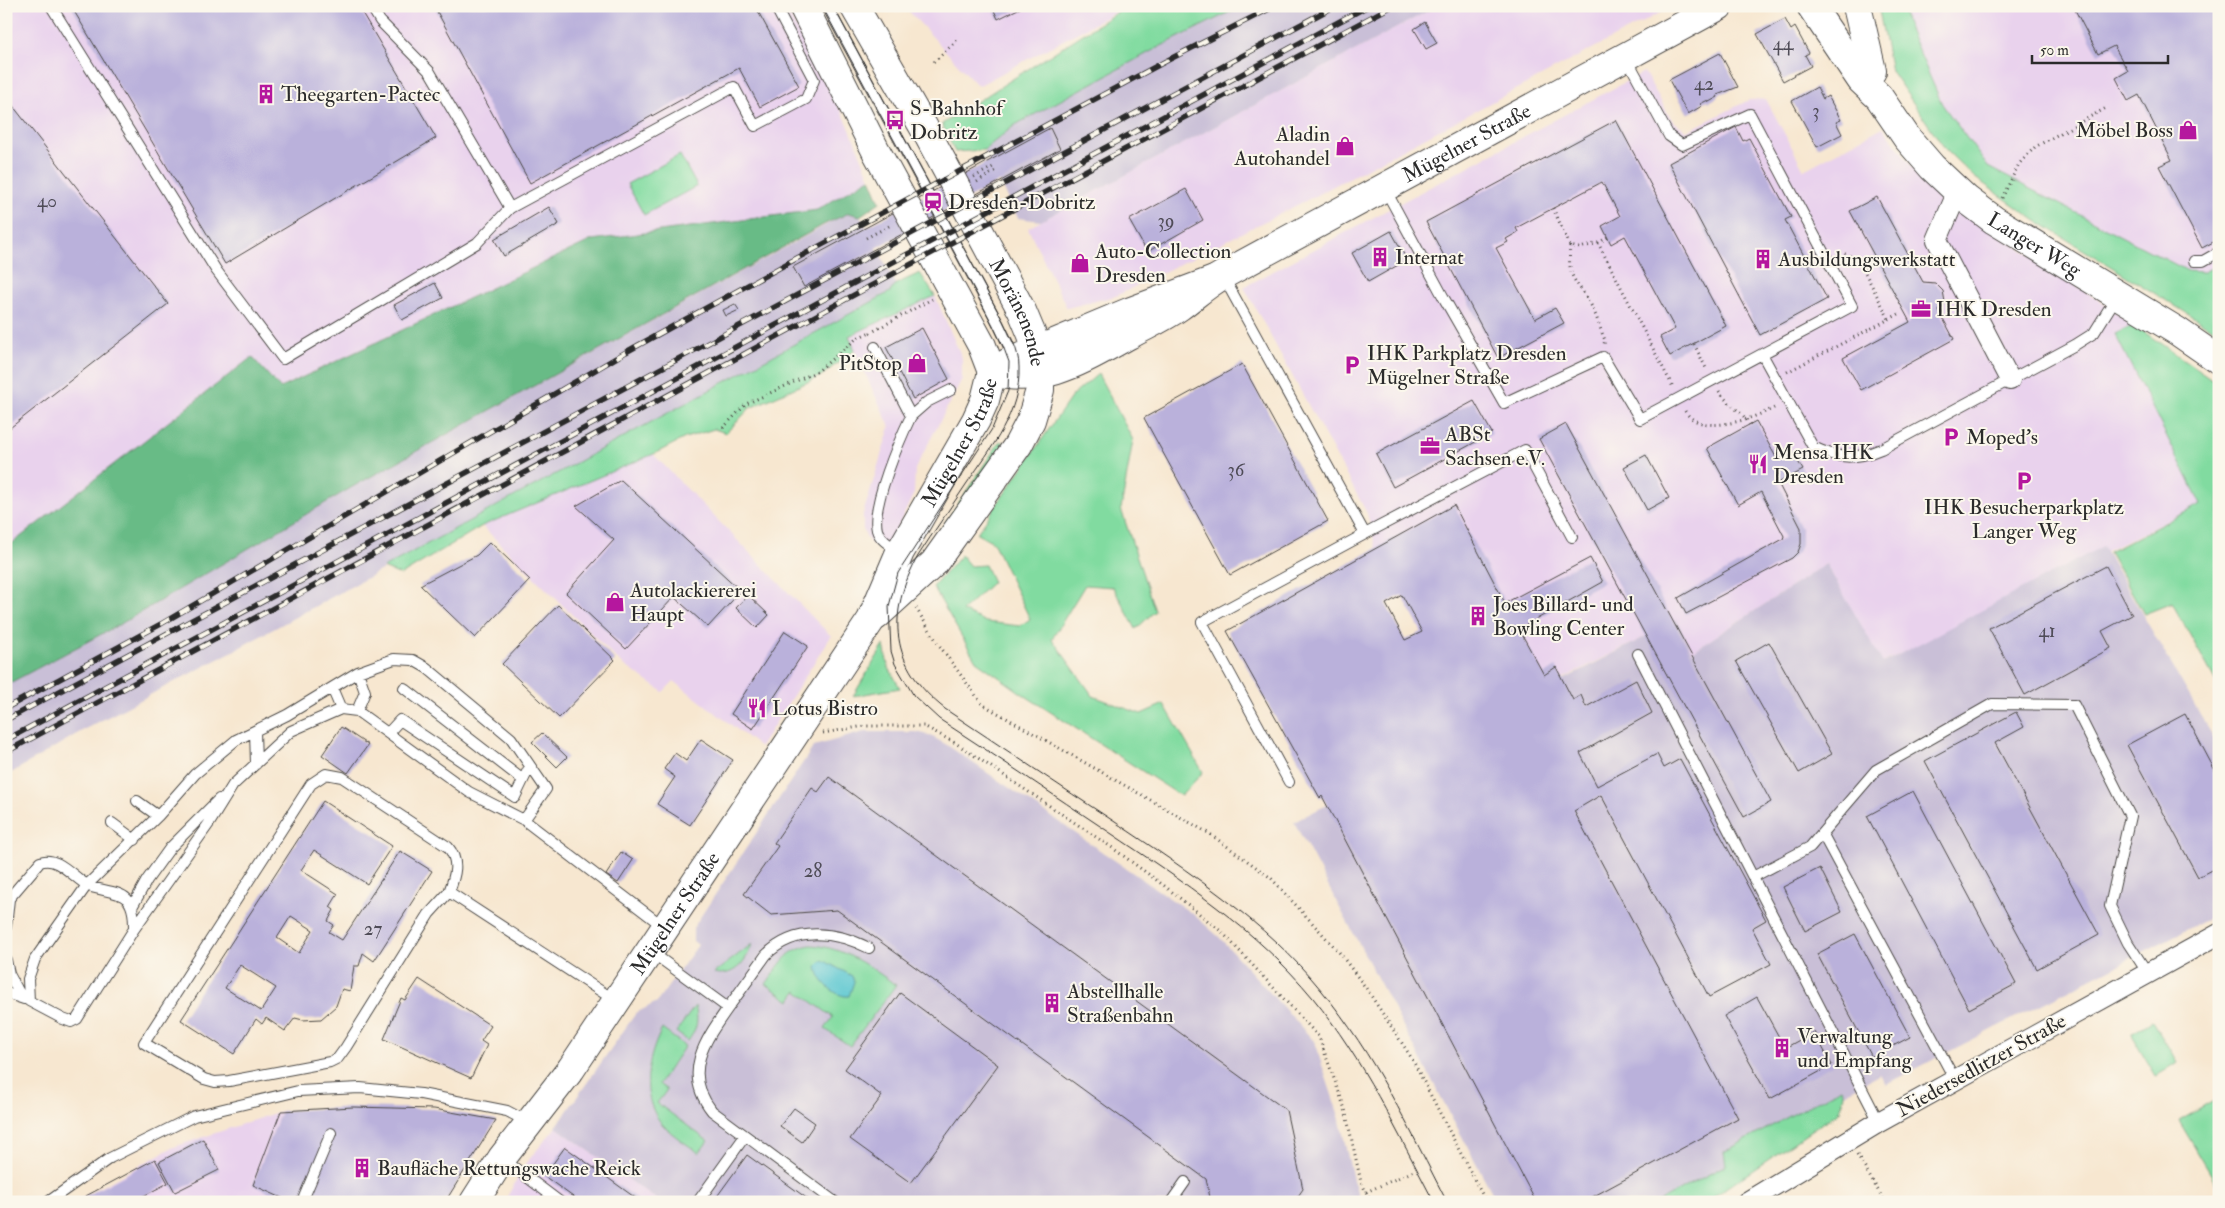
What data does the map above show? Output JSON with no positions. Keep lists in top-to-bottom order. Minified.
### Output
{"streets":{"main road":["Mügelner Straße","Langer Weg","Moränenende"],"street":["Niedersedlitzer Straße"]},"crossings":[["Mügelner Straße","Moränenende"]],"places":{"building":["Theegarten-Pactec","Internat","Ausbildungswerkstatt","Joes Billard- und Bowling Center","Abstellhalle Straßenbahn","Verwaltung und Empfang","Baufläche Rettungswache Reick"],"bus stop":["S-Bahnhof Dobritz"],"shop":["Möbel Boss","Aladin Autohandel","Auto-Collection Dresden","PitStop","Autolackiererei Haupt"],"station":["Dresden-Dobritz"],"office":["IHK Dresden","ABSt Sachsen e.V."],"parking":["IHK Parkplatz Dresden Mügelner Straße","Moped's","IHK Besucherparkplatz Langer Weg"],"restaurant":["Mensa IHK Dresden","Lotus Bistro"]},"house_numbers":["44","42","3","40","39","36","41","28","27"],"scale_bar":"50 m"}
